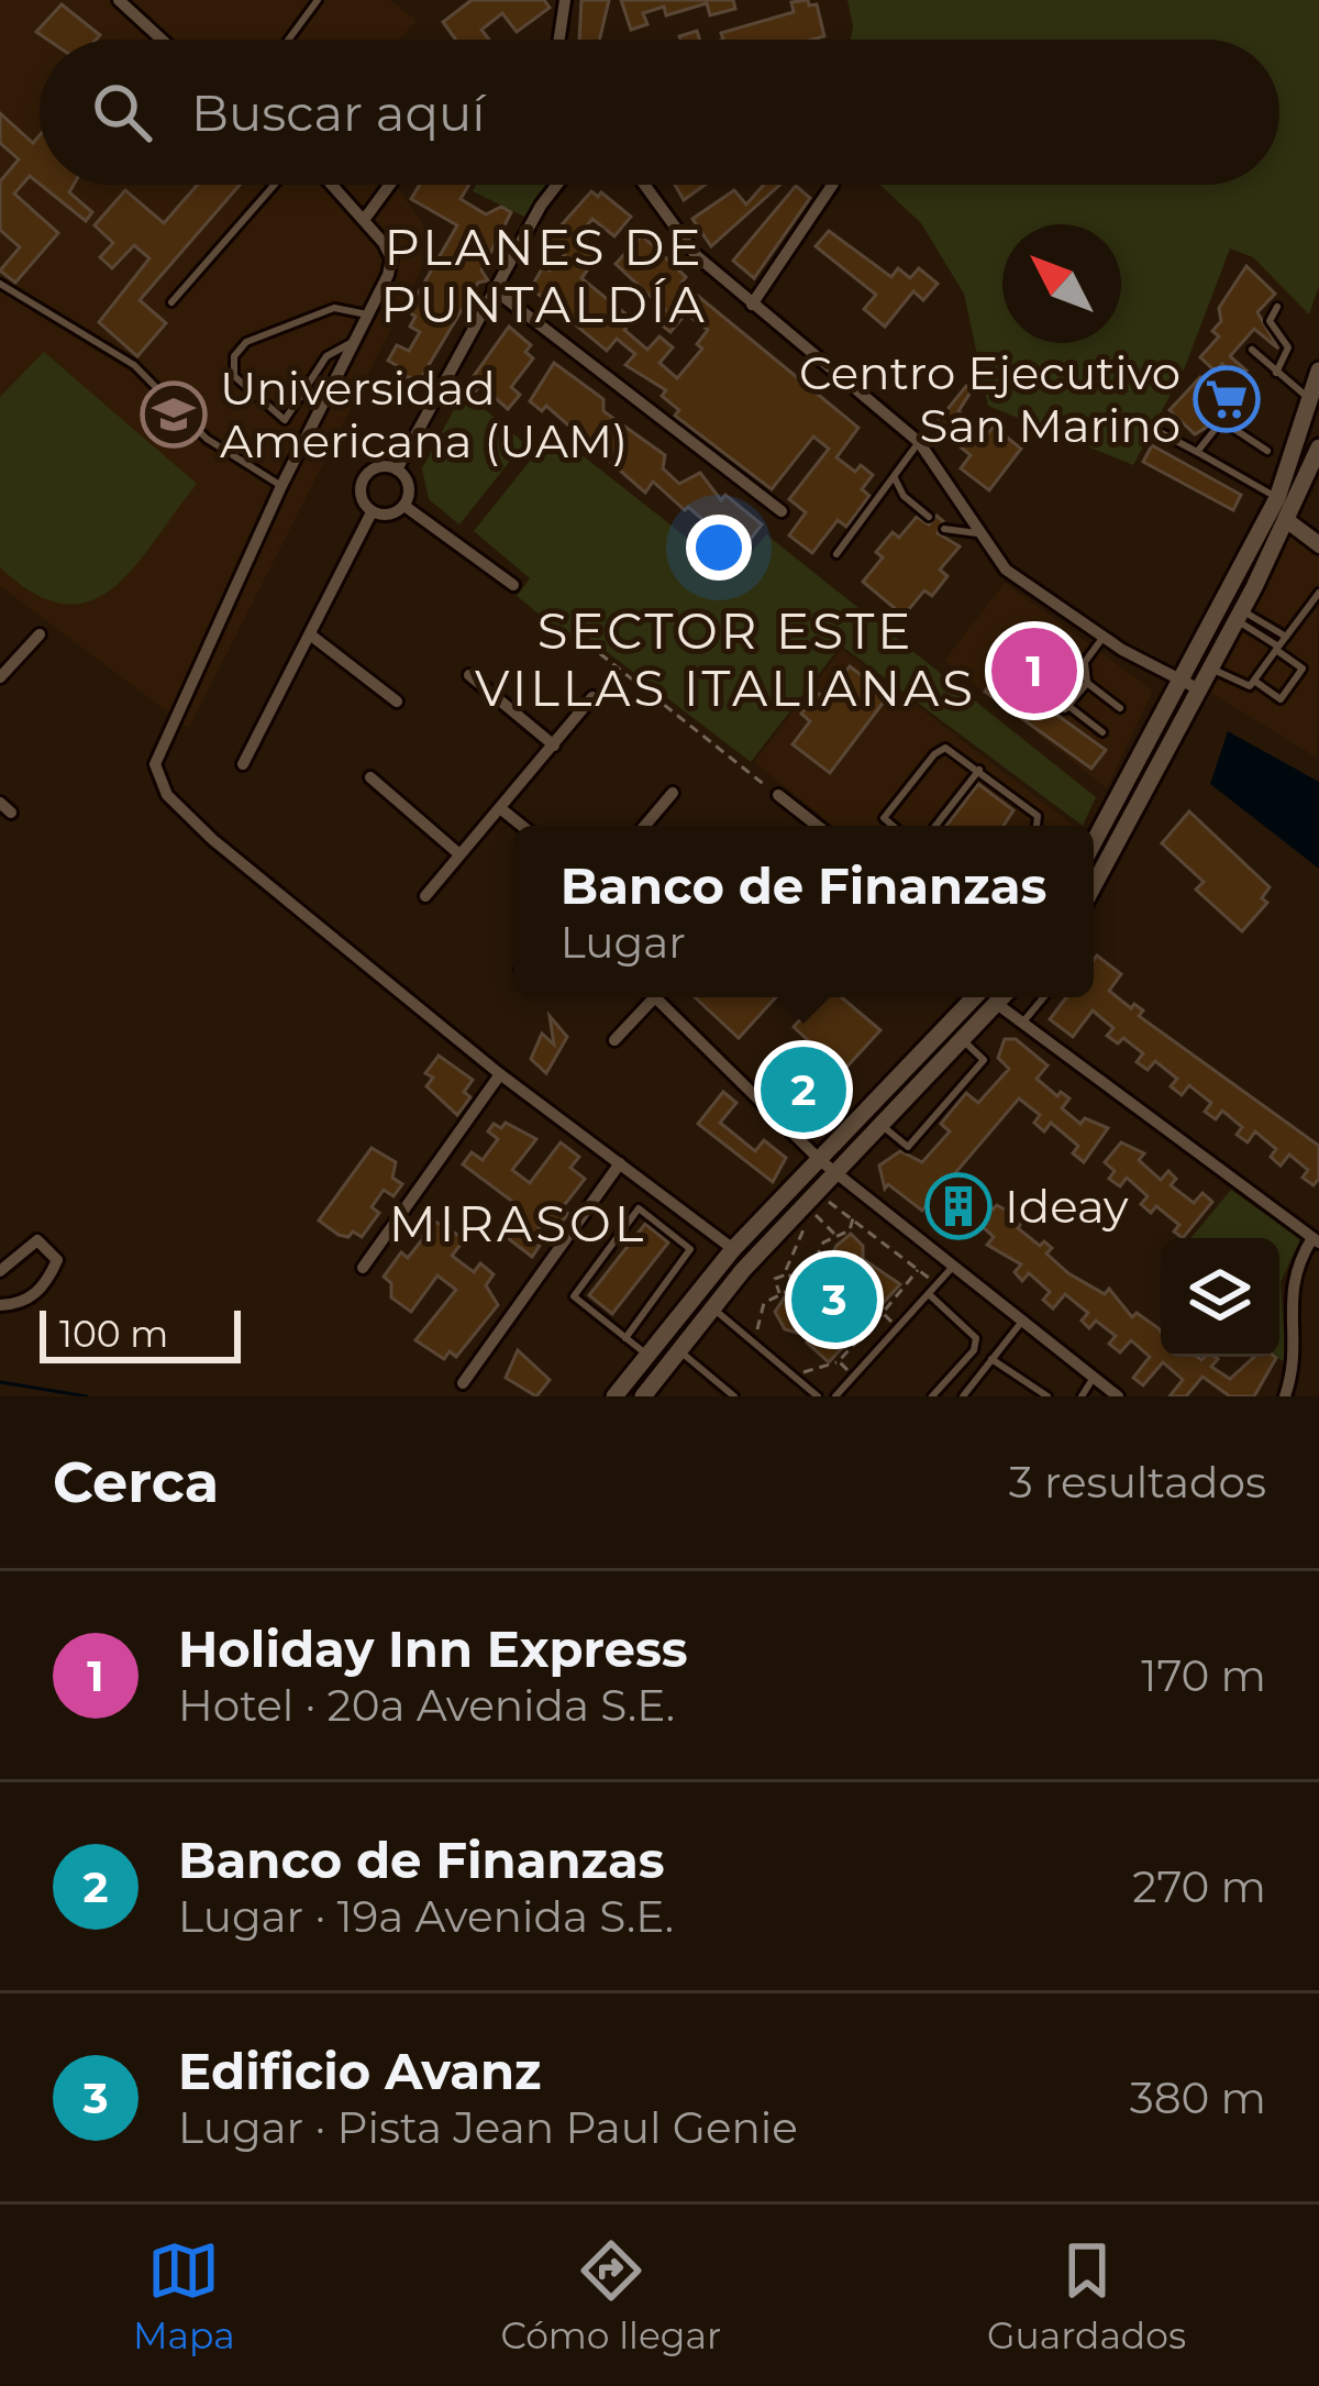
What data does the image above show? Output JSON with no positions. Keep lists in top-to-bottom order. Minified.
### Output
{"districts":["PLANES DE PUNTALDÍA","SECTOR ESTE VILLAS ITALIANAS","MIRASOL"],"places":{"supermarket":["Centro Ejecutivo San Marino"],"school or university":["Universidad Americana (UAM)"],"building":["Ideay"]},"scale_bar":"100 m","north":"top left","page":{"search":"Buscar aquí","pins":["1","2","3"],"popup":["Banco de Finanzas","Lugar"],"scale":"100 m","heading":["Cerca","3 resultados"],"list":[{"mark":"1","name":"Holiday Inn Express","note":"Hotel · 20a Avenida S.E.","value":"170 m"},{"mark":"2","name":"Banco de Finanzas","note":"Lugar · 19a Avenida S.E.","value":"270 m"},{"mark":"3","name":"Edificio Avanz","note":"Lugar · Pista Jean Paul Genie","value":"380 m"}],"nav":["Mapa","Cómo llegar","Guardados"]}}
